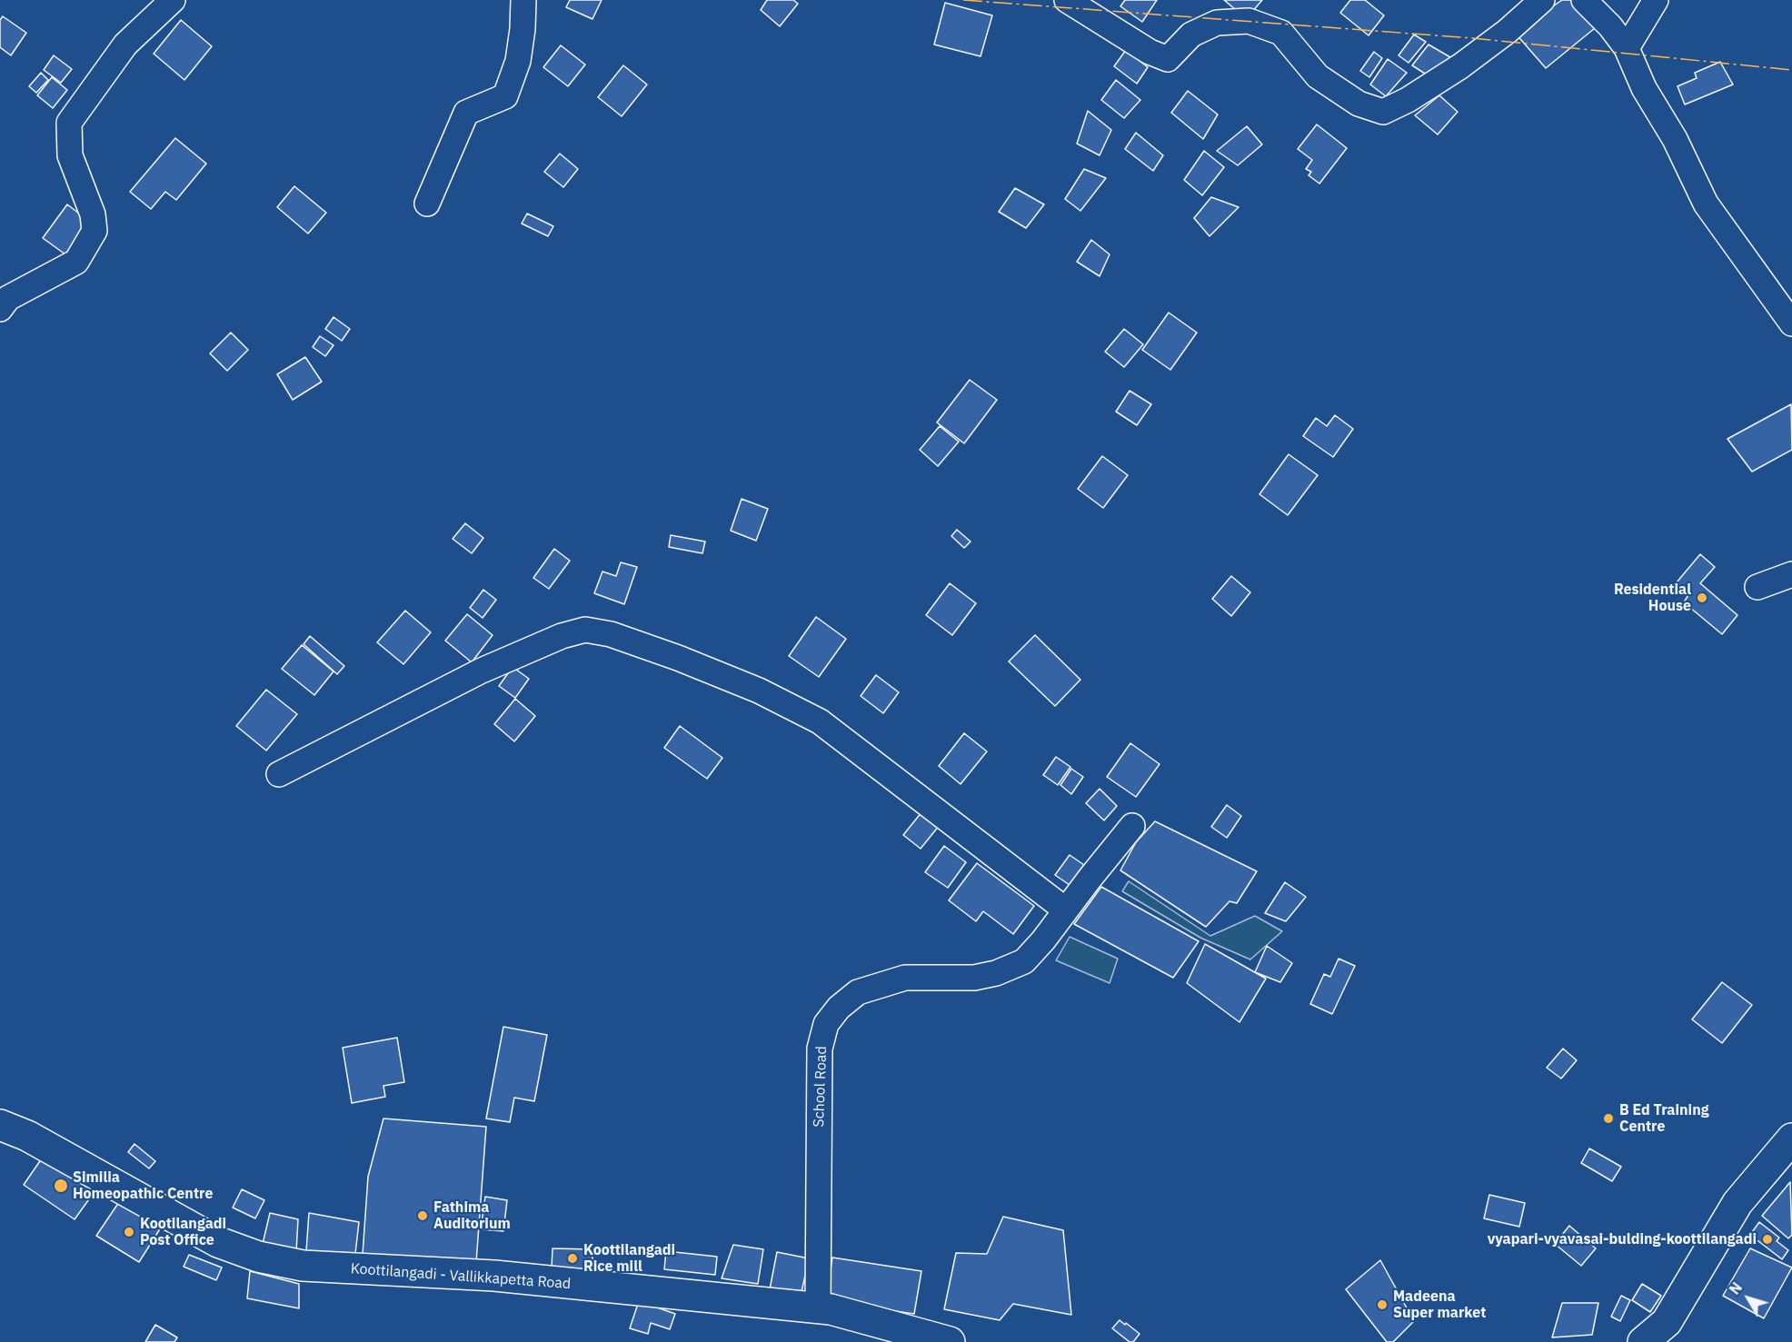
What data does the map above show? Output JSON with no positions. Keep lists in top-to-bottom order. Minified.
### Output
{"streets":{"main road":["Koottilangadi - Vallikkapetta Road"],"street":["School Road"]},"crossings":[["School Road","Koottilangadi - Vallikkapetta Road"]],"places":["Residential House","B Ed Training Centre","Similia Homeopathic Centre","Fathima Auditorium","Kootilangadi Post Office","vyapari-vyavasai-bulding-koottilangadi","Koottilangadi Rice mill","Madeena Super market"],"north":"top left"}
